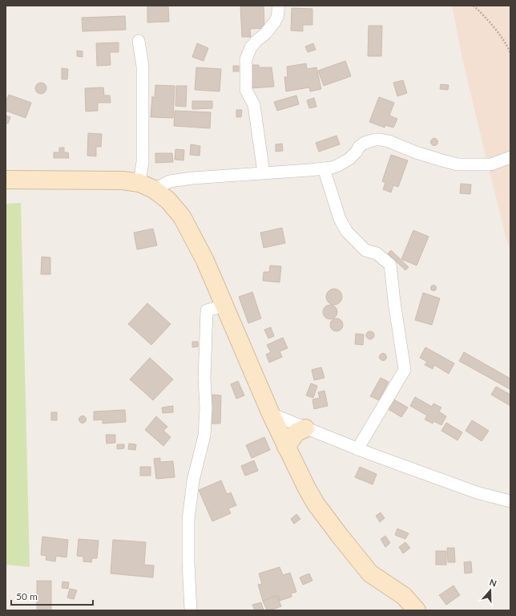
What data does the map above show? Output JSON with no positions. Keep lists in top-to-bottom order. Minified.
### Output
{"scale_bar":"50 m","north":"top"}
